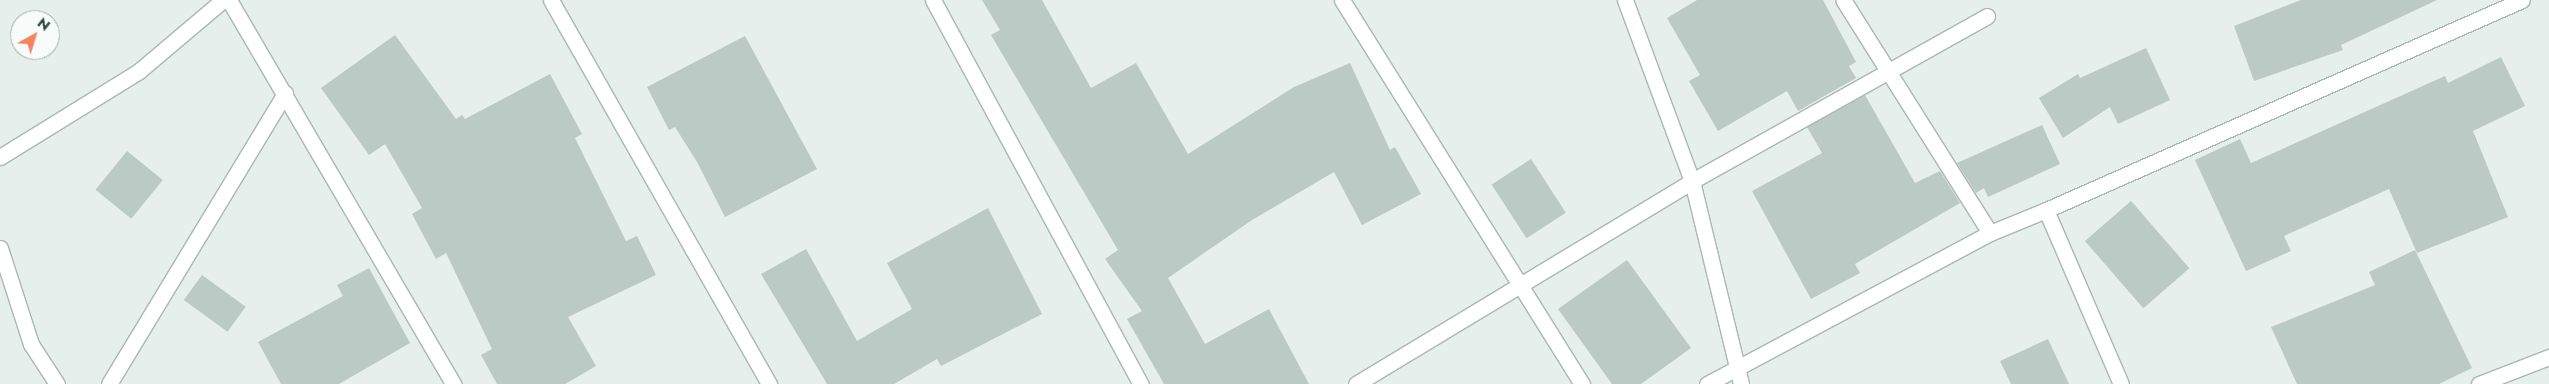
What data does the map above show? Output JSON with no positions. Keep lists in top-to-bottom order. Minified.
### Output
{"north":"top right"}
